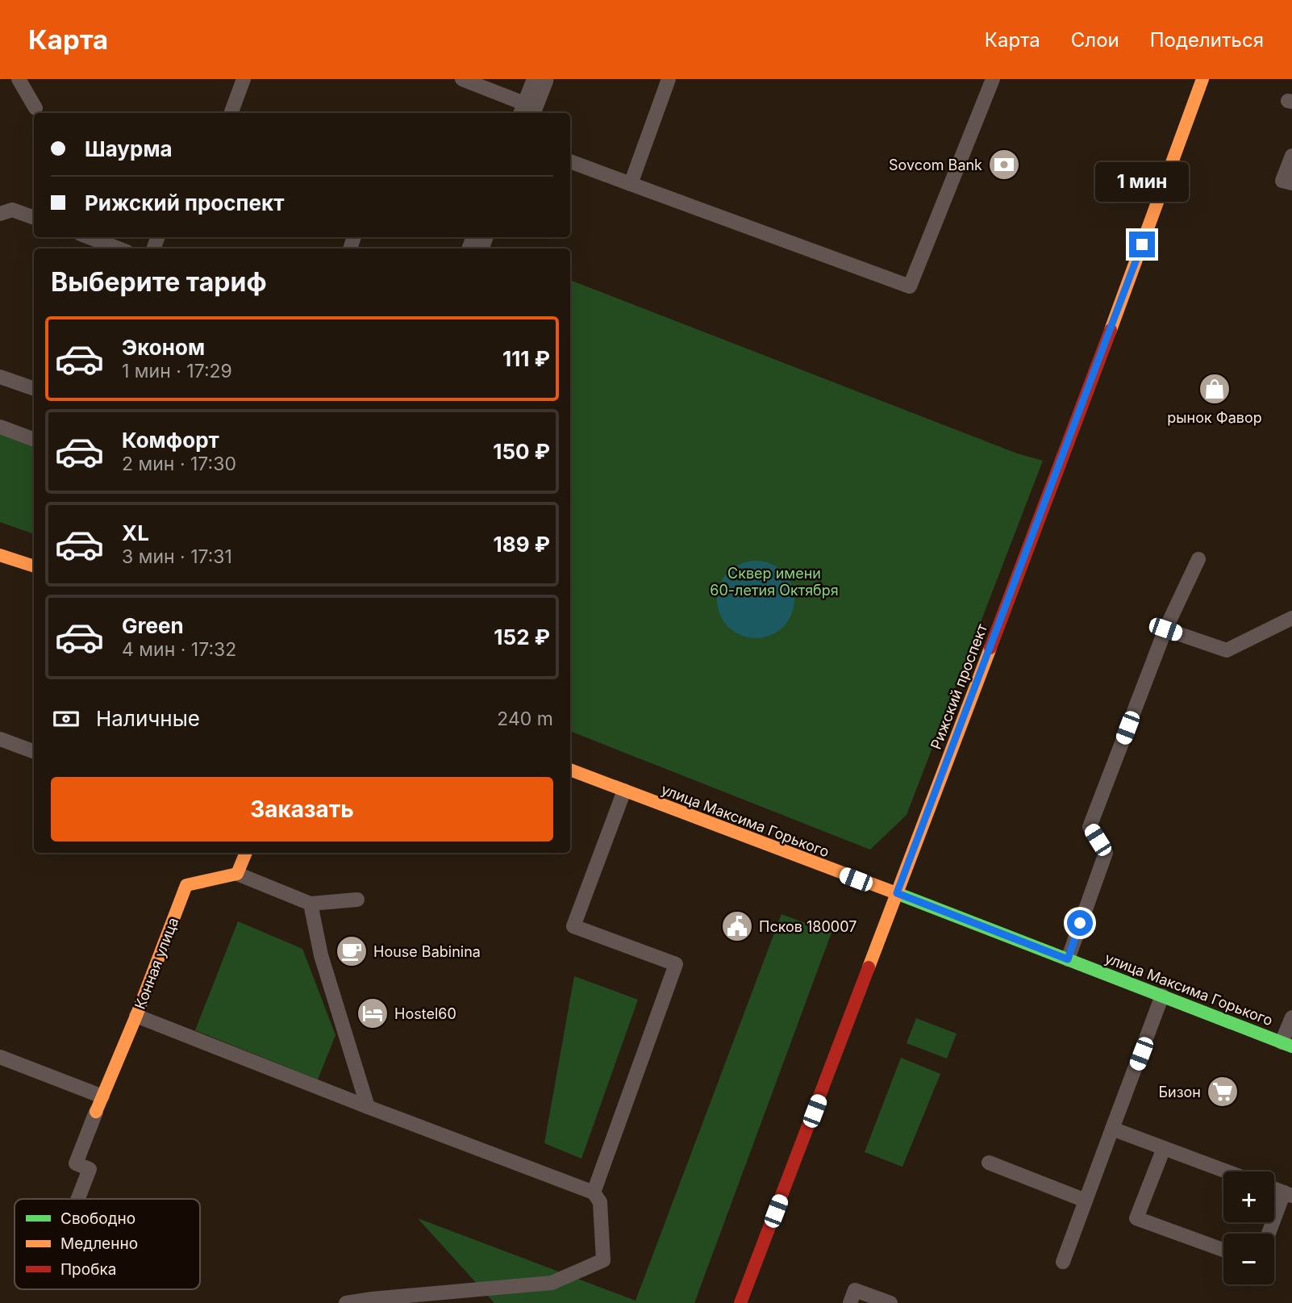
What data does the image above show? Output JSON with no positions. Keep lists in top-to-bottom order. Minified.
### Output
{"streets":{"main road":["Рижский проспект","улица Максима Горького","Конная улица"]},"crossings":[["Рижский проспект","улица Максима Горького"]],"parks":["Сквер имени 60-летия Октября"],"places":{"bank":["Sovcom Bank"],"shop":["рынок Фавор"],"public building":["Псков 180007"],"cafe":["House Babinina"],"hotel":["Hostel60"],"supermarket":["Бизон"]},"legend":["Свободно","Медленно","Пробка"],"page":{"header":"Карта","nav":["Карта","Слои","Поделиться"],"banner":["Шаурма","Рижский проспект"],"bubble":"1 мин","heading":"Выберите тариф","list":[{"name":"Эконом","note":"1 мин · 17:29","value":"111 ₽"},{"name":"Комфорт","note":"2 мин · 17:30","value":"150 ₽"},{"name":"XL","note":"3 мин · 17:31","value":"189 ₽"},{"name":"Green","note":"4 мин · 17:32","value":"152 ₽"}],"pay":["Наличные","240 m"],"buttons":"Заказать","map_buttons":["+","−"]}}
